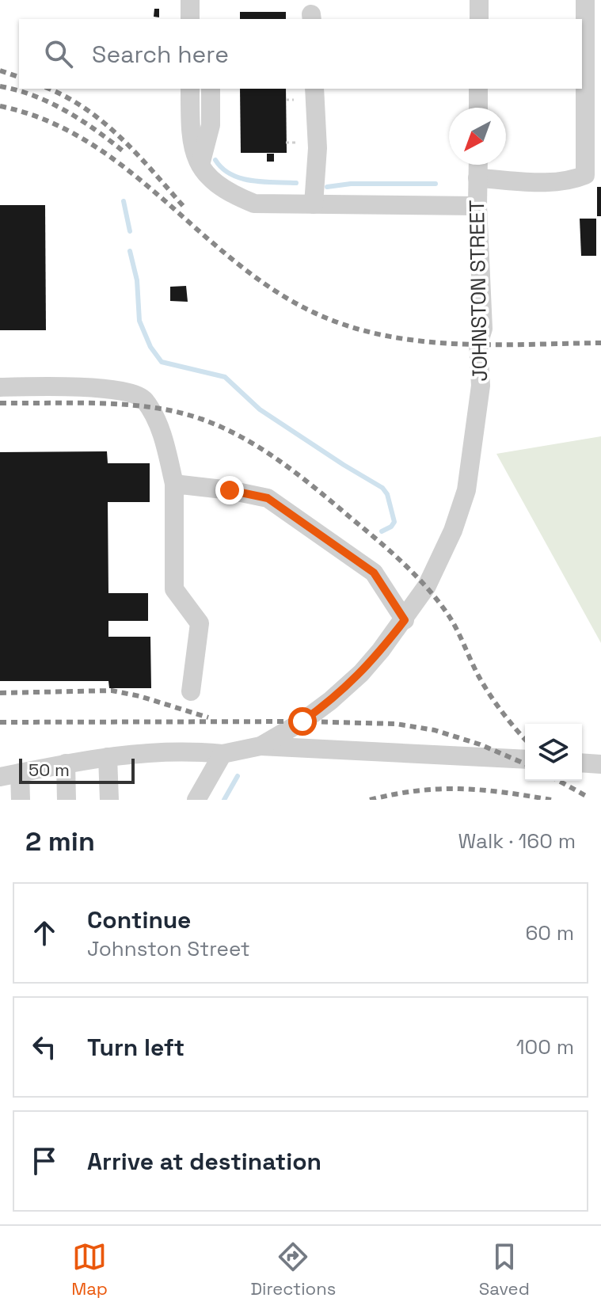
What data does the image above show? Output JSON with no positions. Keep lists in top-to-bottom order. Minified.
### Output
{"streets":{"street":["JOHNSTON STREET"]},"scale_bar":"50 m","north":"bottom left","page":{"search":"Search here","scale":"50 m","heading":["2 min","Walk · 160 m"],"list":[["Continue","Johnston Street","60 m"],["Turn left","100 m"],"Arrive at destination"],"nav":["Map","Directions","Saved"]}}
